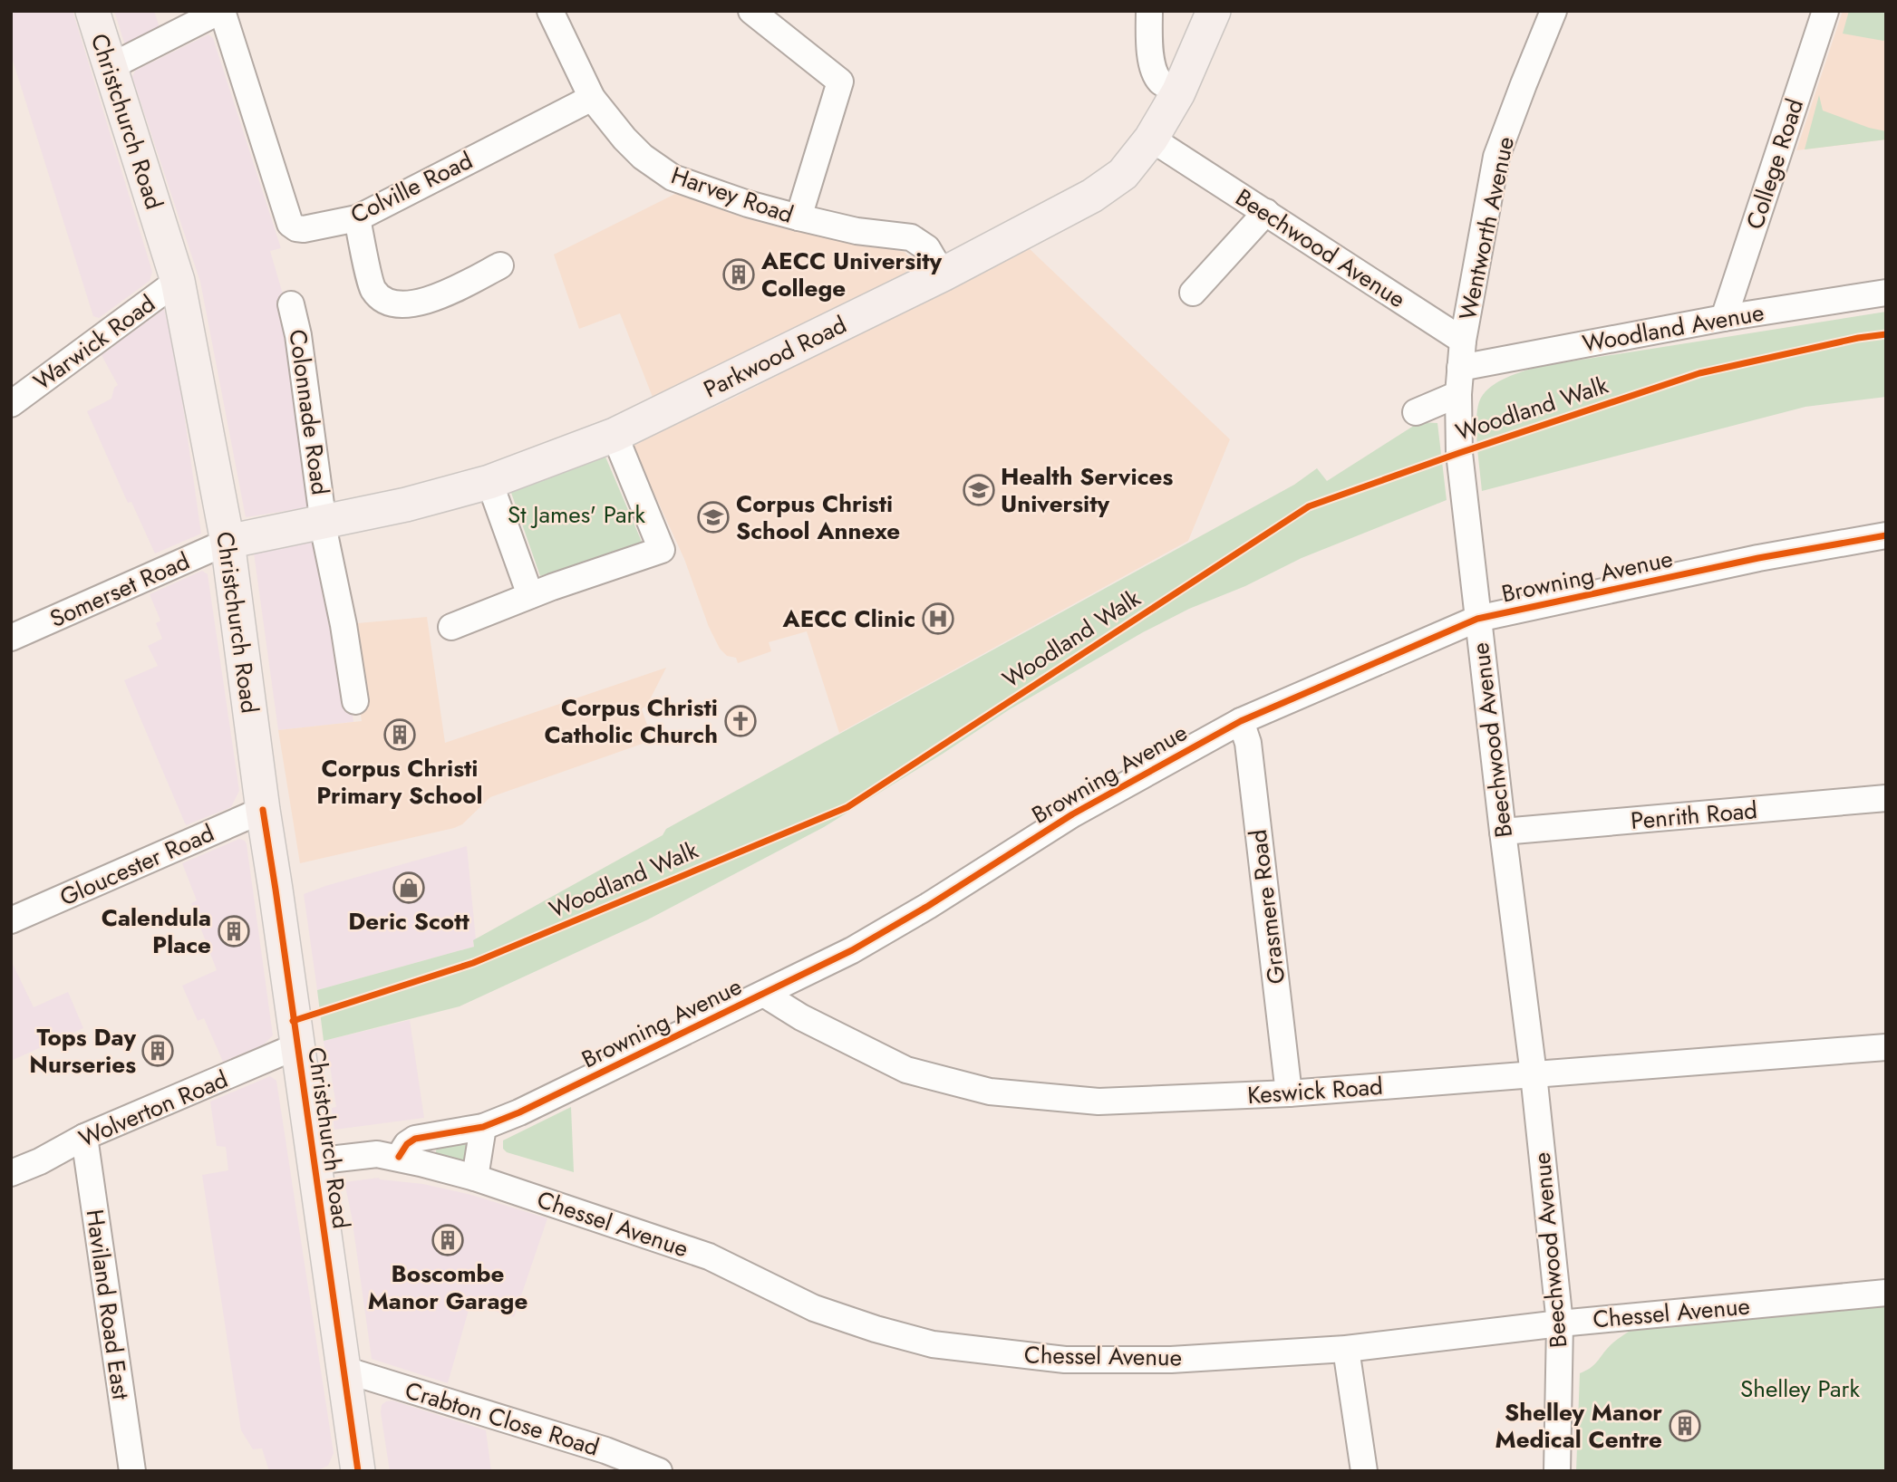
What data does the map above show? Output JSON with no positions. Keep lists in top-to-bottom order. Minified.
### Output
{"streets":{"main road":["Christchurch Road","Parkwood Road"],"street":["College Road","Colville Road","Harvey Road","Wentworth Avenue","Beechwood Avenue","Woodland Avenue","Warwick Road","Woodland Walk","Colonnade Road","Browning Avenue","Somerset Road","Penrith Road","Gloucester Road","Grasmere Road","Keswick Road","Wolverton Road","Chessel Avenue","Haviland Road East","Crabton Close Road"]},"crossings":[["Christchurch Road","Warwick Road"],["Christchurch Road","Parkwood Road"],["Christchurch Road","Somerset Road"],["Christchurch Road","Gloucester Road"],["Christchurch Road","Wolverton Road"],["Christchurch Road","Chessel Avenue"],["Christchurch Road","Crabton Close Road"],["College Road","Woodland Avenue"],["Colville Road","Harvey Road"],["Harvey Road","Parkwood Road"],["Wentworth Avenue","Beechwood Avenue"],["Beechwood Avenue","Woodland Avenue"],["Beechwood Avenue","Parkwood Road"],["Beechwood Avenue","Woodland Walk"],["Beechwood Avenue","Browning Avenue"],["Beechwood Avenue","Penrith Road"],["Beechwood Avenue","Keswick Road"],["Beechwood Avenue","Chessel Avenue"],["Parkwood Road","Colonnade Road"],["Parkwood Road","Somerset Road"],["Browning Avenue","Grasmere Road"],["Browning Avenue","Keswick Road"],["Browning Avenue","Chessel Avenue"],["Grasmere Road","Keswick Road"],["Wolverton Road","Haviland Road East"]],"parks":["St James' Park","Shelley Park"],"places":{"building":["AECC University College","Corpus Christi Primary School","Calendula Place","Tops Day Nurseries","Boscombe Manor Garage","Shelley Manor Medical Centre"],"school or university":["Health Services University","Corpus Christi School Annexe"],"hospital":["AECC Clinic"],"church":["Corpus Christi Catholic Church"],"shop":["Deric Scott"]}}
